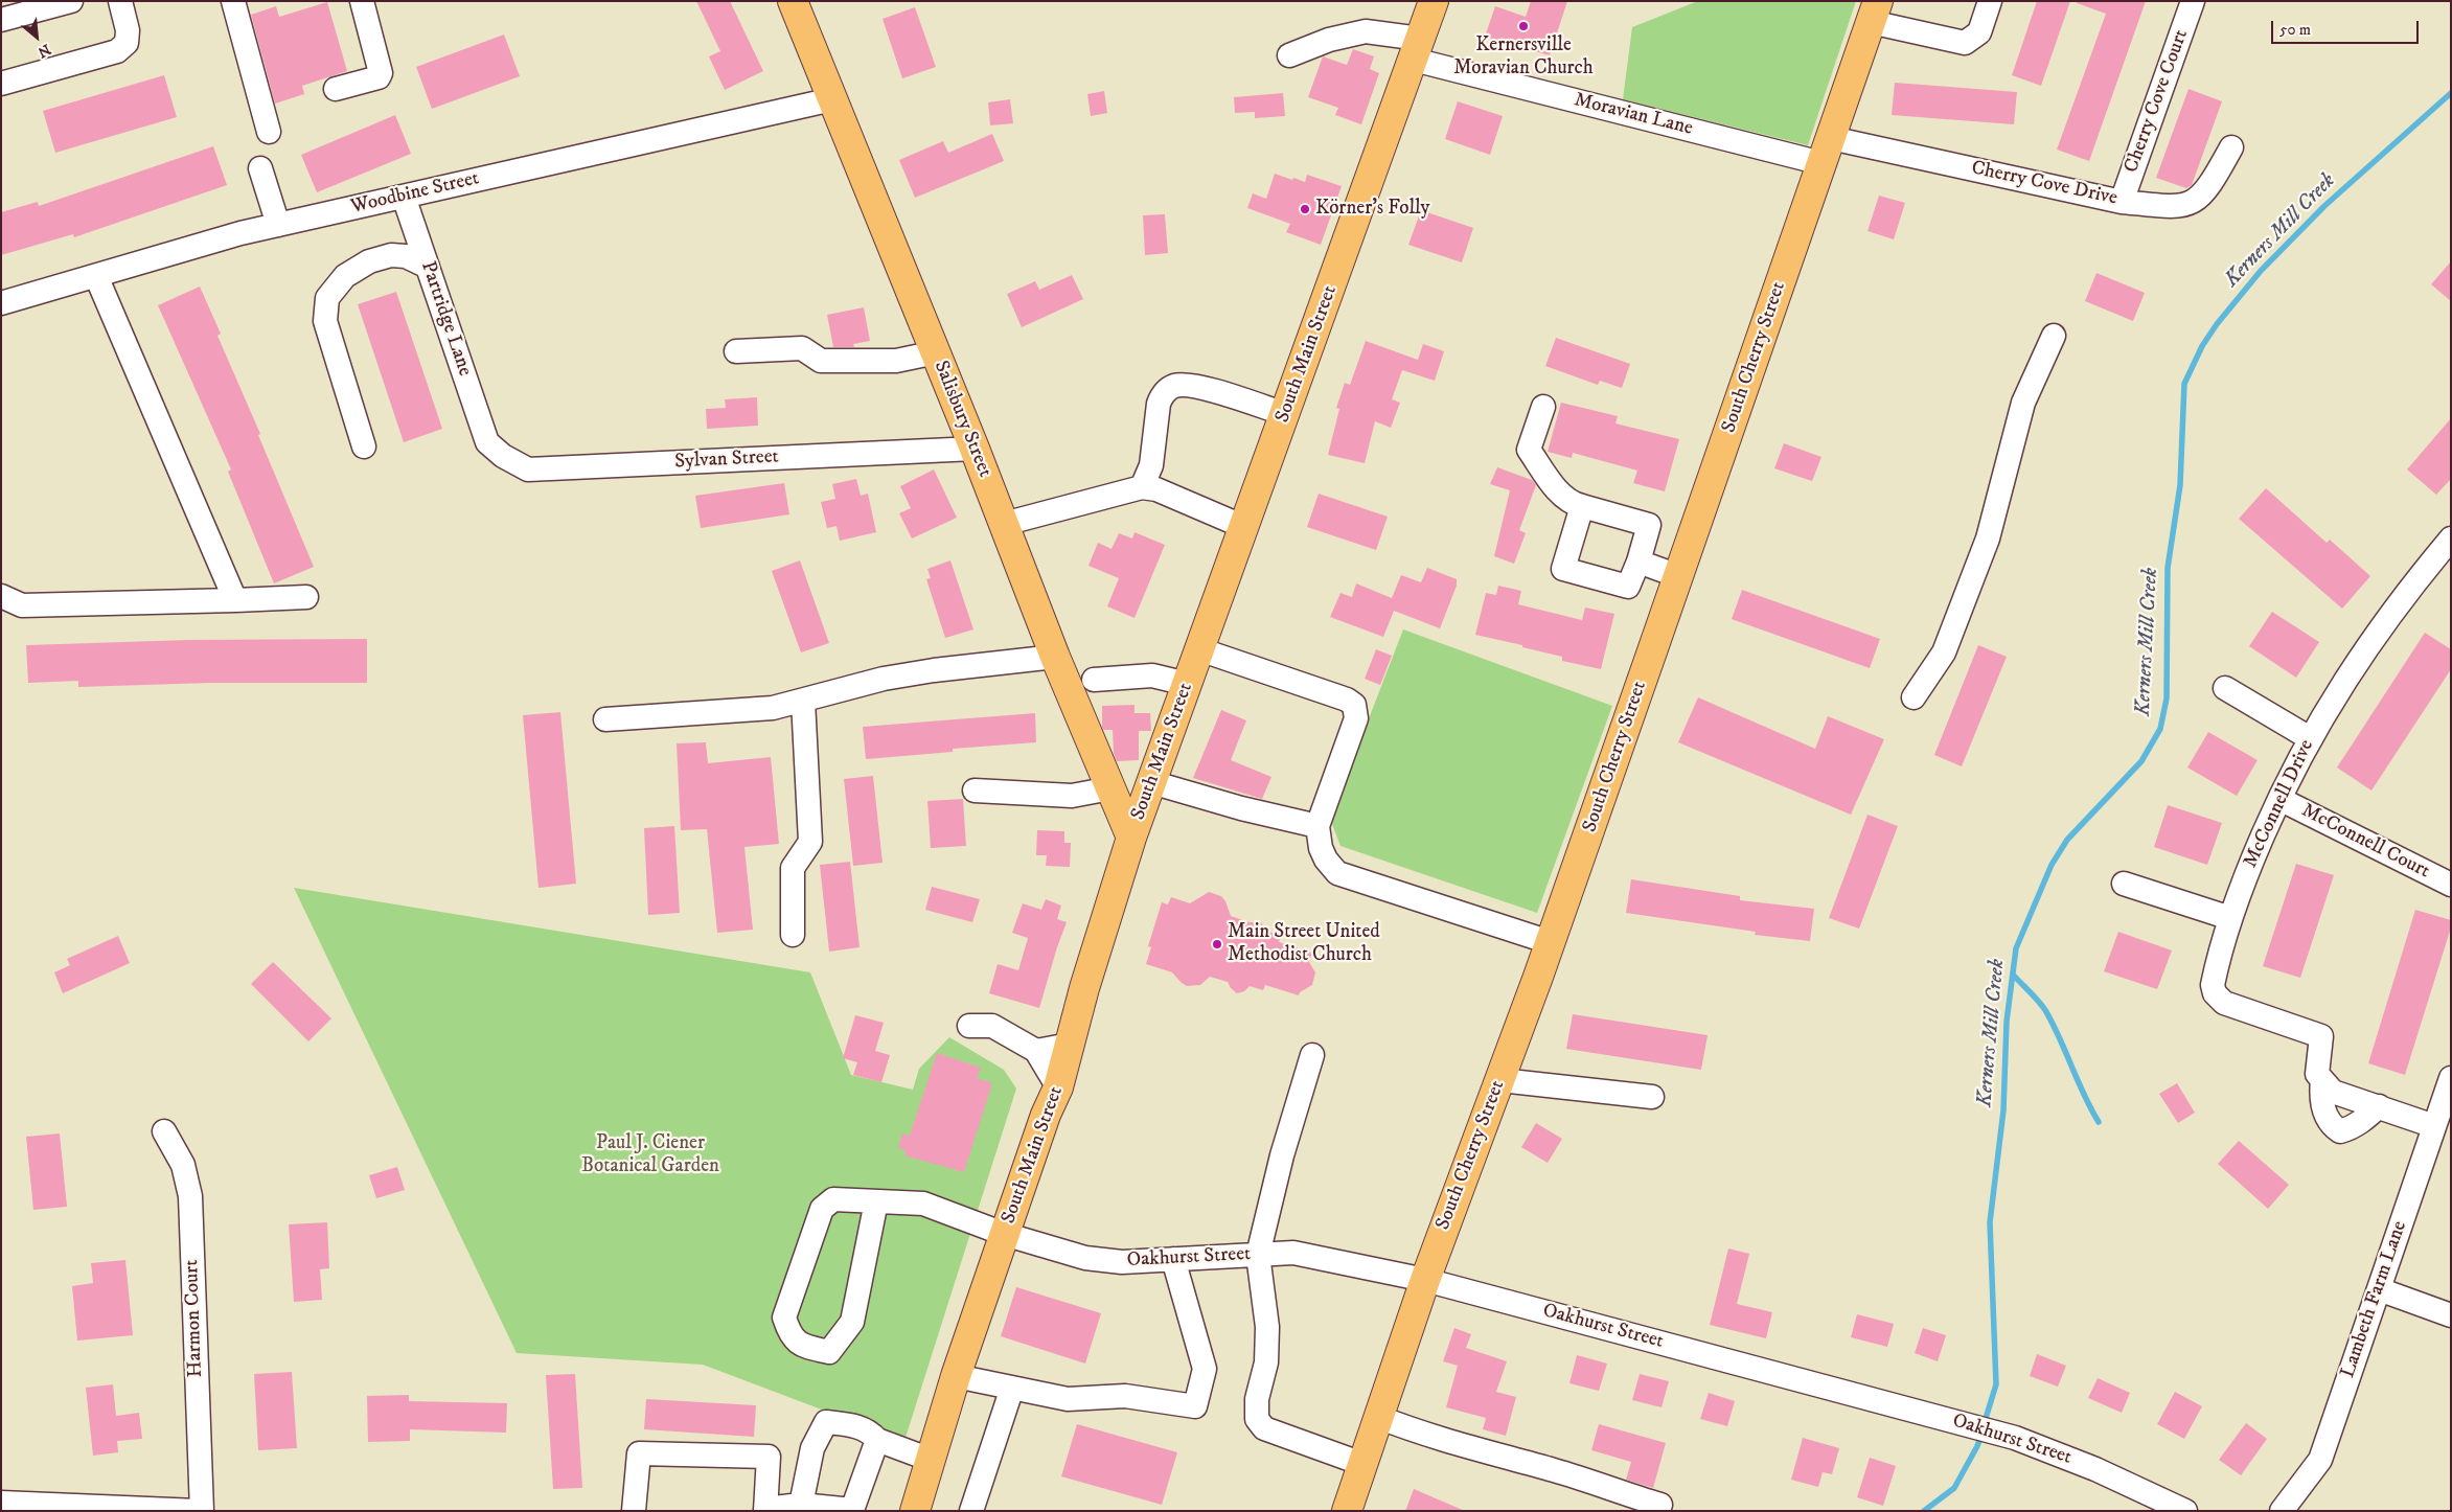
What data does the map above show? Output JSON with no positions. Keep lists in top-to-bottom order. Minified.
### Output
{"streets":{"main road":["South Main Street","South Cherry Street","Salisbury Street"],"street":["Cherry Cove Court","Moravian Lane","Cherry Cove Drive","Woodbine Street","Partridge Lane","Sylvan Street","McConnell Drive","McConnell Court","Oakhurst Street","Lambeth Farm Lane","Harmon Court"]},"crossings":[["Cherry Cove Court","Cherry Cove Drive"],["Moravian Lane","Cherry Cove Drive"],["Moravian Lane","South Main Street"],["Moravian Lane","South Cherry Street"],["Cherry Cove Drive","South Cherry Street"],["Woodbine Street","Partridge Lane"],["Woodbine Street","Salisbury Street"],["Partridge Lane","Sylvan Street"],["South Main Street","Salisbury Street"],["South Main Street","Oakhurst Street"],["South Cherry Street","Oakhurst Street"],["Salisbury Street","Sylvan Street"],["McConnell Drive","McConnell Court"]],"water":["Kerners Mill Creek"],"parks":["Paul J. Ciener Botanical Garden"],"places":["Kernersville Moravian Church","Körner's Folly","Main Street United Methodist Church"],"scale_bar":"50 m","north":"bottom right"}
